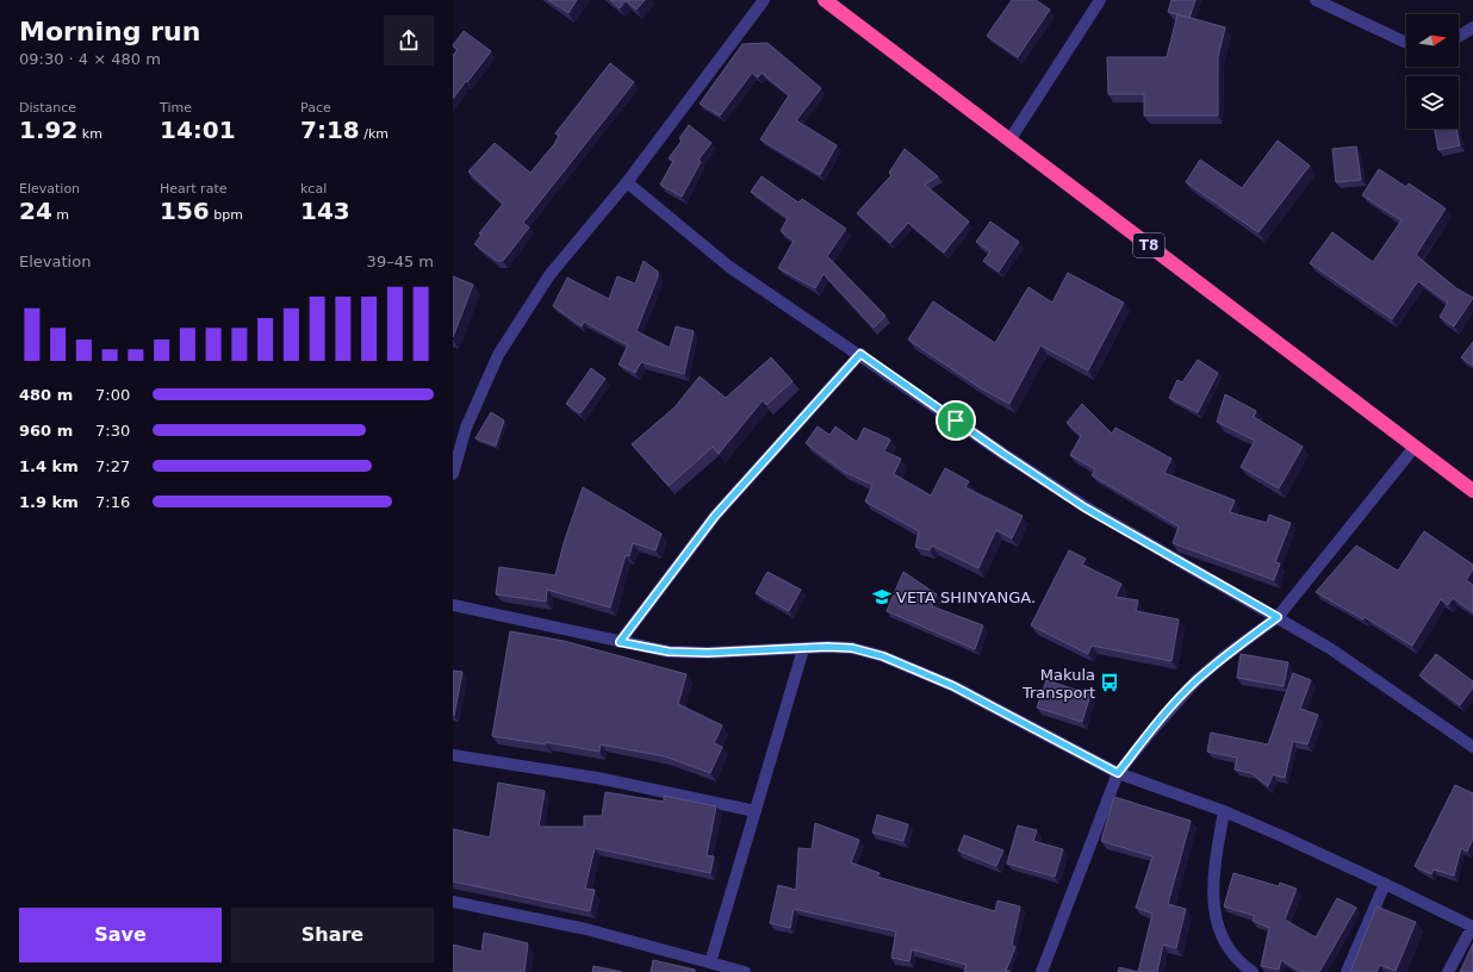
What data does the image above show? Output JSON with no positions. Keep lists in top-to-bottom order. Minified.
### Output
{"streets":{"highway":["T8"]},"places":{"school or university":["VETA SHINYANGA."],"bus stop":["Makula Transport"]},"north":"right","page":{"heading":["Morning run","09:30 · 4 × 480 m"],"stats":[["Distance","1.92 km"],["Time","14:01"],["Pace","7:18 /km"],["Elevation","24 m"],["Heart rate","156 bpm"],["kcal","143"]],"chart":["Elevation","39–45 m"],"list":[{"name":"480 m","note":"7:00"},{"name":"960 m","note":"7:30"},{"name":"1.4 km","note":"7:27"},{"name":"1.9 km","note":"7:16"}],"buttons":["Save","Share"]}}
